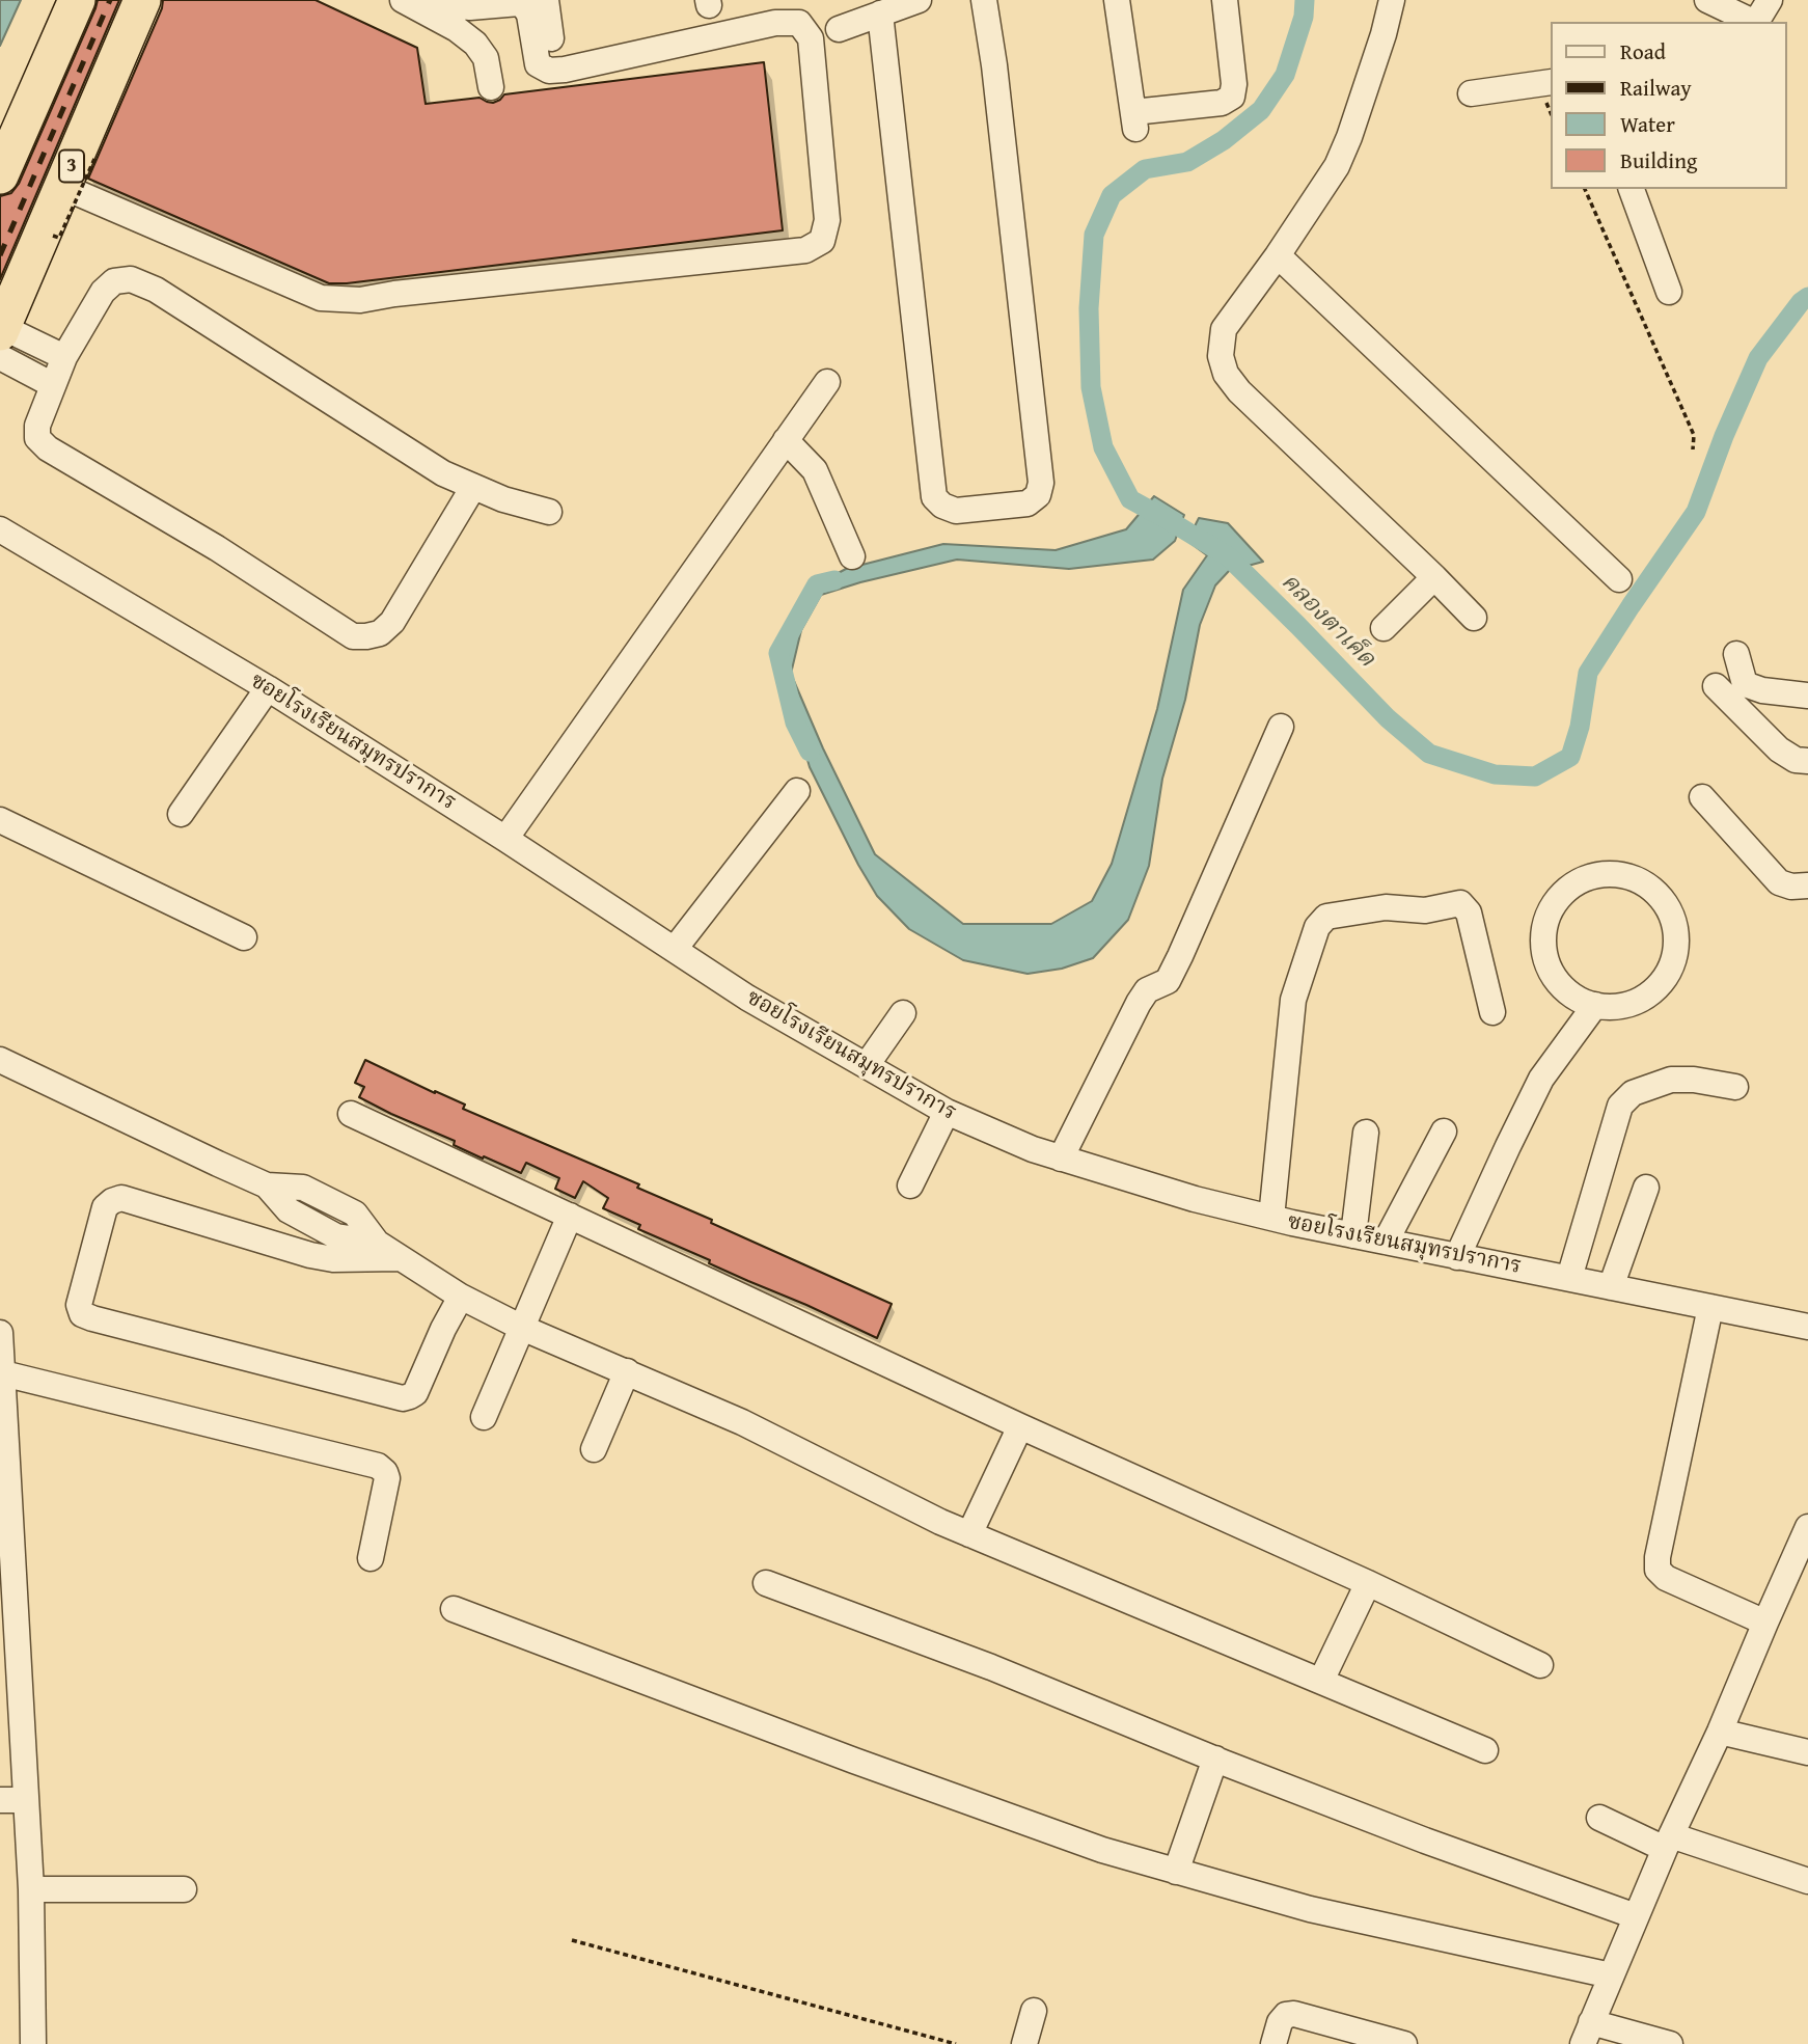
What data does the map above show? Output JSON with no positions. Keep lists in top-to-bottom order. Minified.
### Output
{"streets":{"highway":["3"],"street":["ซอยโรงเรียนสมุทรปราการ"]},"water":["คลองตาเค็ด"],"legend":["Road","Railway","Water","Building"]}
